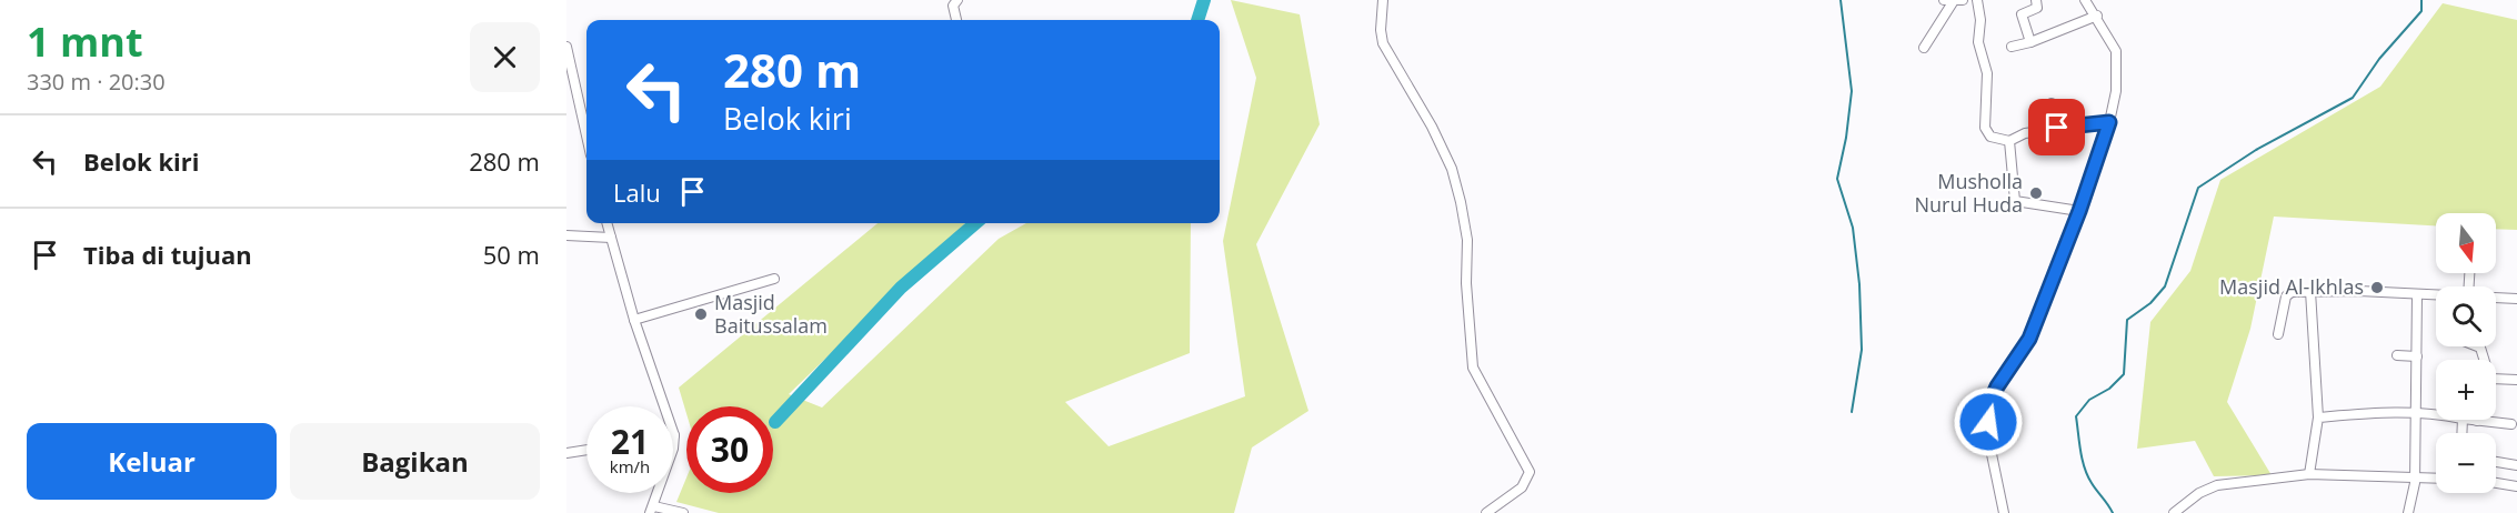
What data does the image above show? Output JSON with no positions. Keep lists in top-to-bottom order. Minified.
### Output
{"places":["Musholla Nurul Huda","Masjid Al-Ikhlas","Masjid Baitussalam"],"north":"bottom","page":{"heading":["1 mnt","330 m · 20:30"],"turn":["280 m","Belok kiri"],"list":[{"name":"Belok kiri","value":"280 m"},{"name":"Tiba di tujuan","value":"50 m"}],"then":"Lalu","map_buttons":["+","−"],"speed":"21 km/h","limit":"30","buttons":["Keluar","Bagikan"]}}
